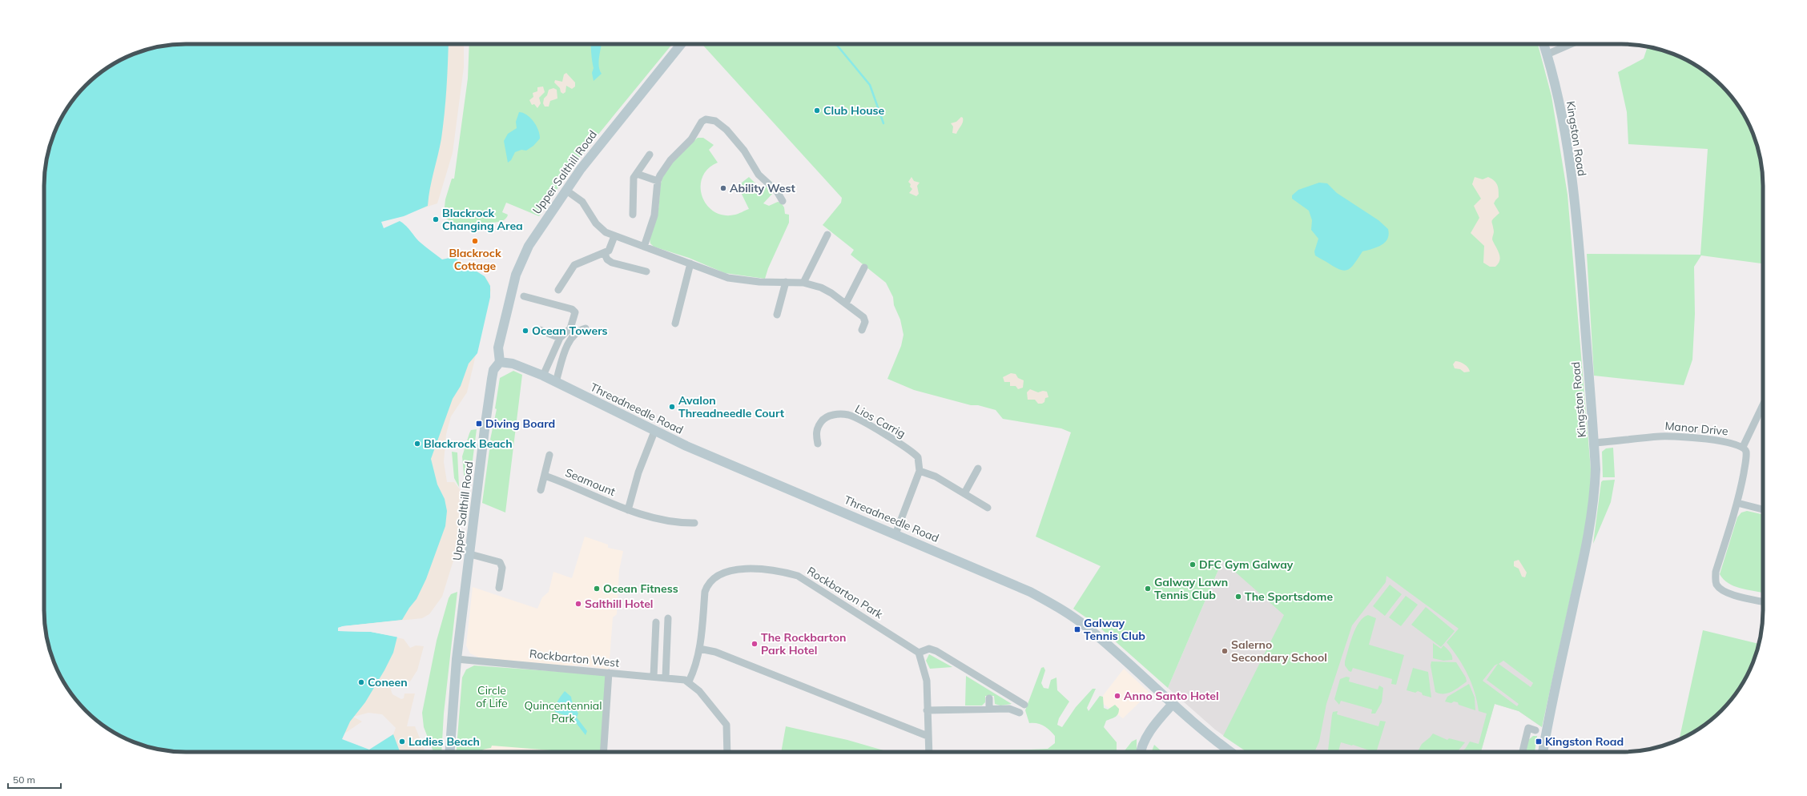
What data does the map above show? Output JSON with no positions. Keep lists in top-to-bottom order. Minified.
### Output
{"streets":{"main road":["Kingston Road","Upper Salthill Road","Threadneedle Road"],"street":["Lios Carrig","Manor Drive","Seamount","Rockbarton Park","Rockbarton West"]},"crossings":[["Kingston Road","Manor Drive"],["Upper Salthill Road","Threadneedle Road"],["Upper Salthill Road","Rockbarton West"],["Threadneedle Road","Seamount"],["Rockbarton Park","Rockbarton West"]],"parks":["Circle of Life","Quincentennial Park"],"places":{"other":["Club House","Ability West","Blackrock Changing Area","Blackrock Cottage","Ocean Towers","Avalon Threadneedle Court","Blackrock Beach","DFC Gym Galway","Ocean Fitness","Galway Lawn Tennis Club","The Sportsdome","Salthill Hotel","The Rockbarton Park Hotel","Salerno Secondary School","Coneen","Anno Santo Hotel","Ladies Beach"],"transit":["Diving Board","Galway Tennis Club","Kingston Road"]},"scale_bar":"50 m"}
